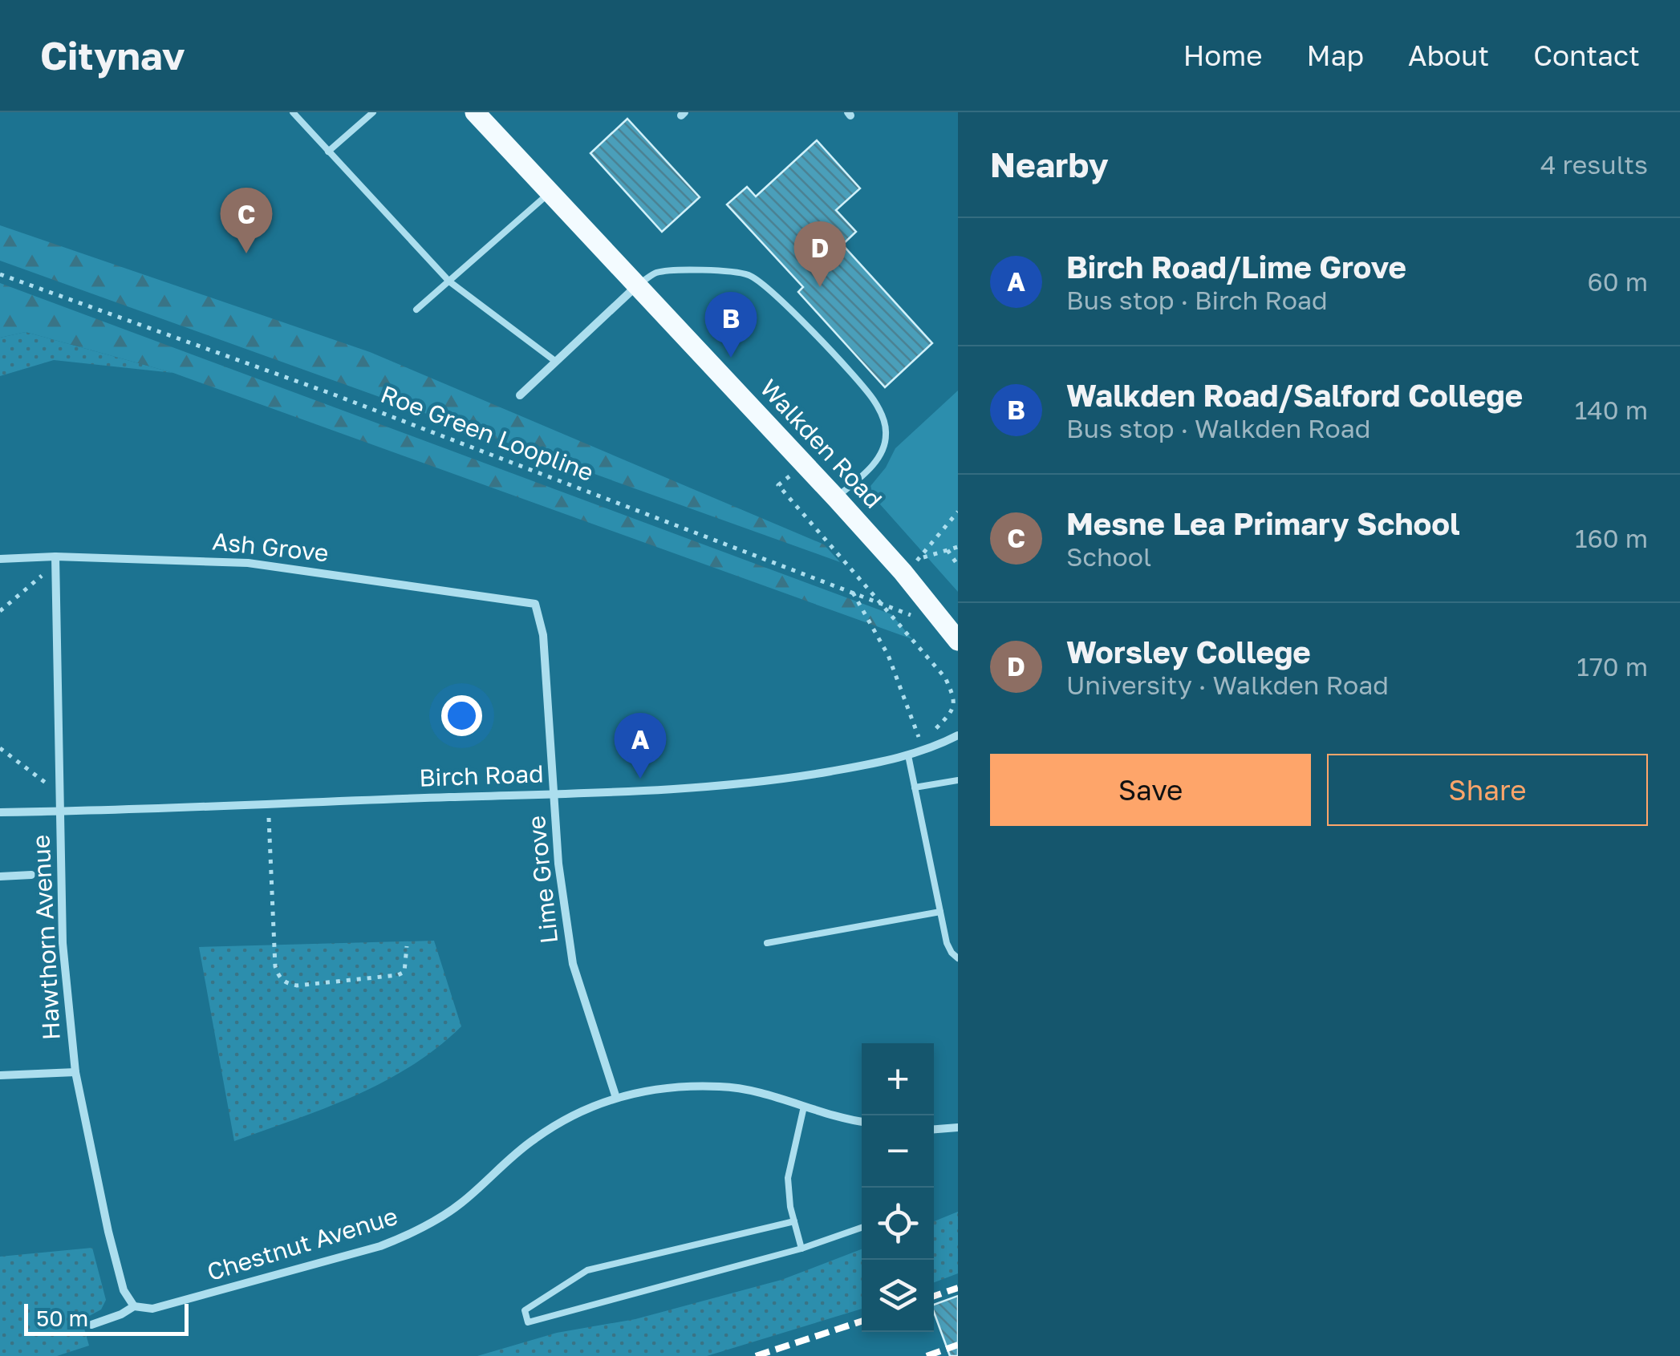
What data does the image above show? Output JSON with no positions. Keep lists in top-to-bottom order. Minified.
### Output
{"streets":{"main road":["Walkden Road"],"street":["Ash Grove","Birch Road","Lime Grove","Hawthorn Avenue","Chestnut Avenue"],"path":["Roe Green Loopline"]},"crossings":[["Ash Grove","Lime Grove"],["Ash Grove","Hawthorn Avenue"],["Birch Road","Lime Grove"],["Birch Road","Hawthorn Avenue"],["Lime Grove","Chestnut Avenue"],["Hawthorn Avenue","Chestnut Avenue"]],"scale_bar":"50 m","page":{"header":"Citynav","nav":["Home","Map","About","Contact"],"heading":["Nearby","4 results"],"pins":["C","D","B","A"],"list":[{"mark":"A","name":"Birch Road/Lime Grove","note":"Bus stop · Birch Road","value":"60 m"},{"mark":"B","name":"Walkden Road/Salford College","note":"Bus stop · Walkden Road","value":"140 m"},{"mark":"C","name":"Mesne Lea Primary School","note":"School","value":"160 m"},{"mark":"D","name":"Worsley College","note":"University · Walkden Road","value":"170 m"}],"buttons":["Save","Share"],"map_buttons":["+","−"],"scale":"50 m"}}
